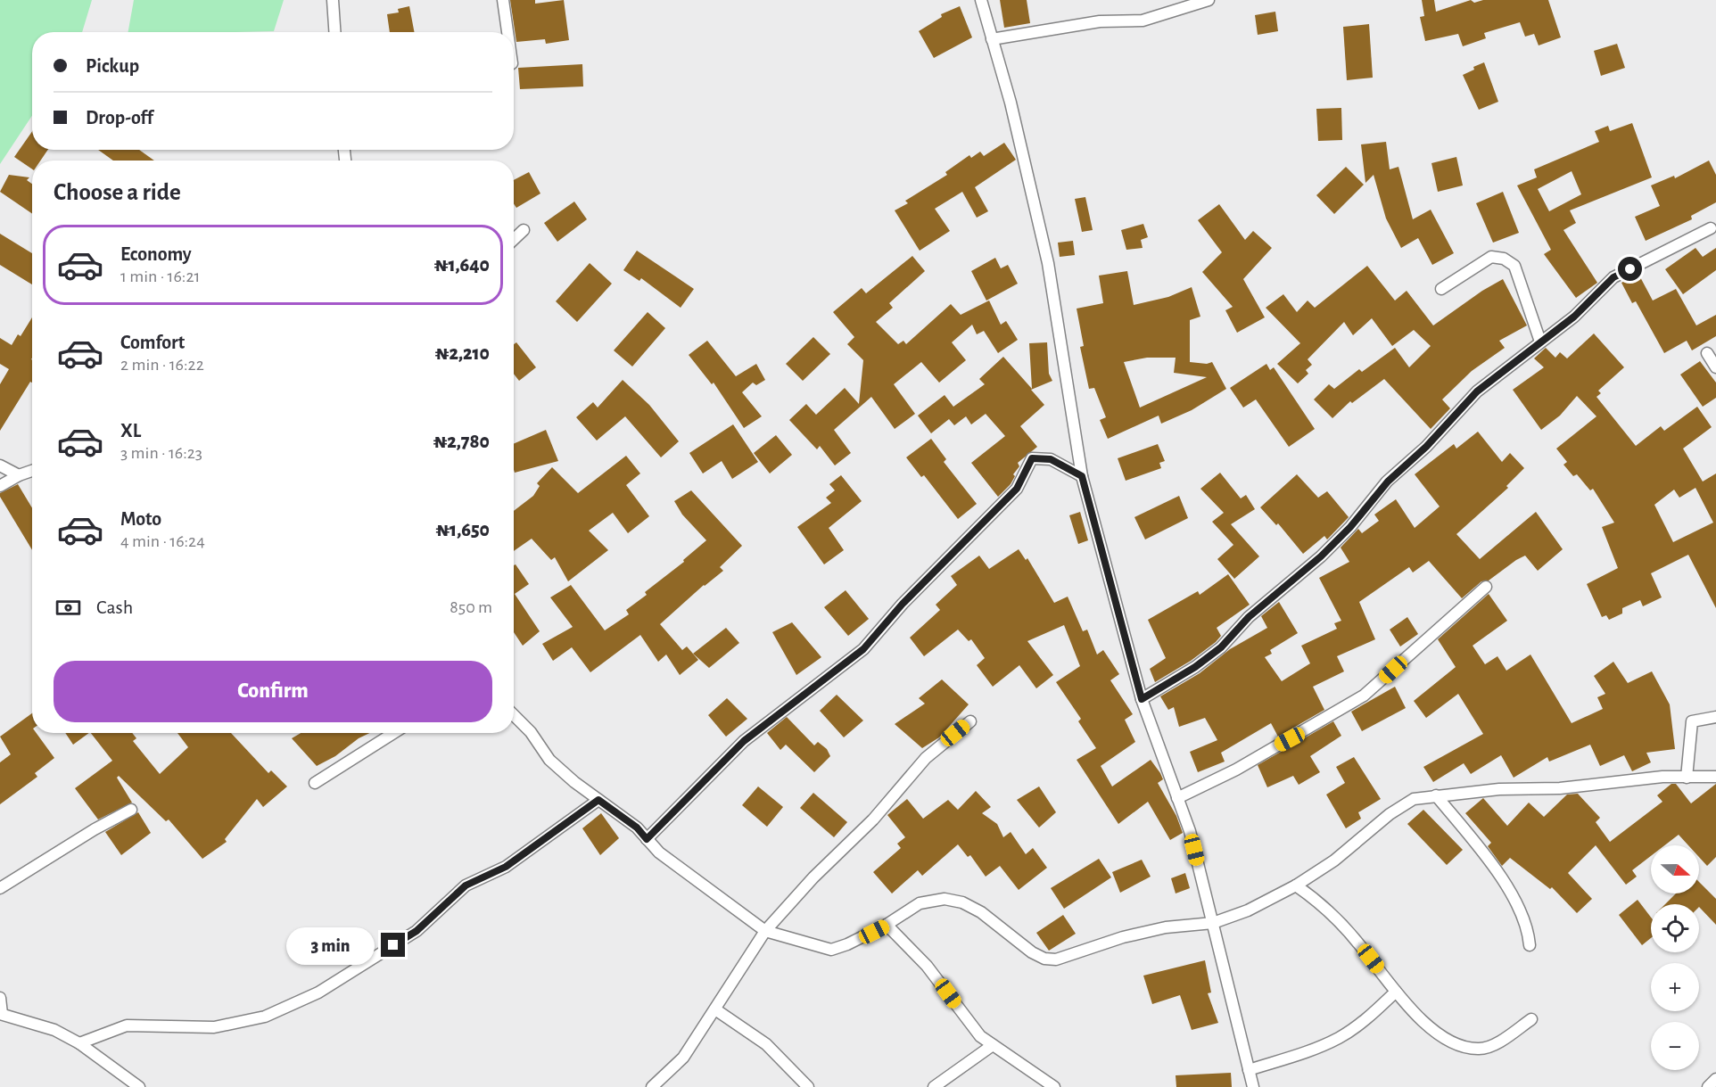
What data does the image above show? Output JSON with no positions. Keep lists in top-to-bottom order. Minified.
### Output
{"north":"right","page":{"banner":["Pickup","Drop-off"],"heading":"Choose a ride","list":[{"name":"Economy","note":"1 min · 16:21","value":"₦1,640"},{"name":"Comfort","note":"2 min · 16:22","value":"₦2,210"},{"name":"XL","note":"3 min · 16:23","value":"₦2,780"},{"name":"Moto","note":"4 min · 16:24","value":"₦1,650"}],"pay":["Cash","850 m"],"buttons":"Confirm","map_buttons":["+","−"],"bubble":"3 min"}}
